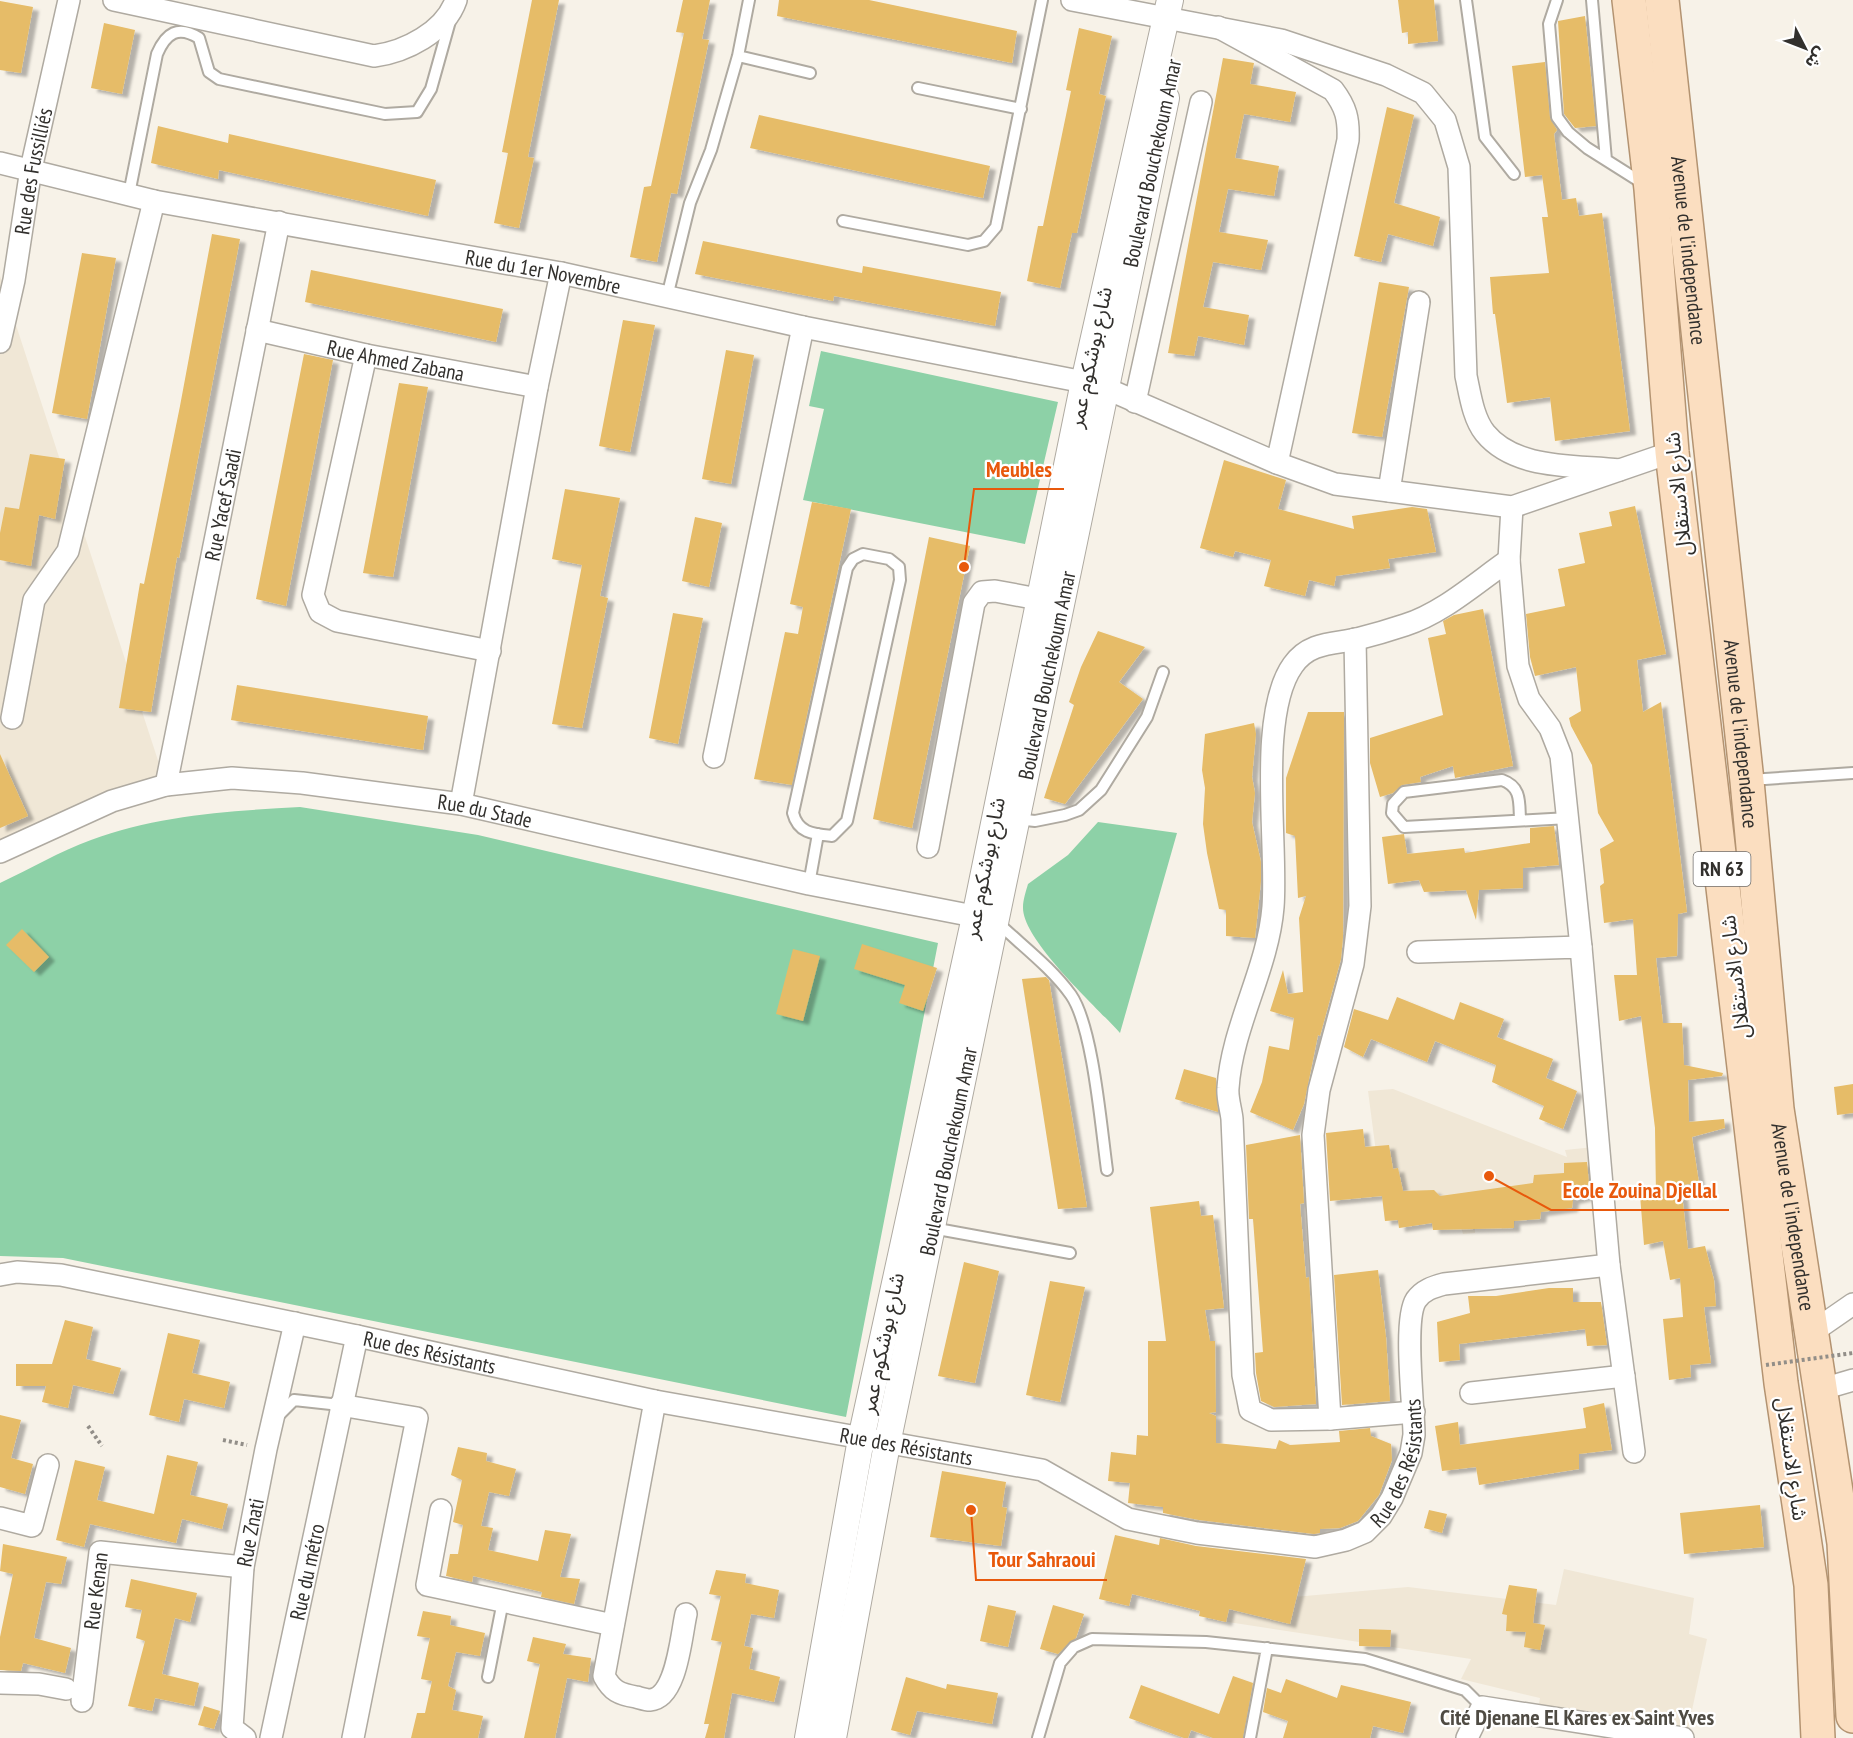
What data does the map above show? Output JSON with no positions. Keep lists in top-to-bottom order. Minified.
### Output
{"streets":{"main road":["Avenue de l'independance","شارع الاستقلال","RN 63"],"street":["Boulevard Bouchekoum Amar","Rue des Fussilliés","Rue du 1er Novembre","شارع بوشكوم عمر","Rue Ahmed Zabana","Rue Yacef Saadi","Rue du Stade","Rue des Résistants","Rue Znati","Rue du métro","Rue Kenan"]},"crossings":[["Boulevard Bouchekoum Amar","Rue du 1er Novembre"],["Boulevard Bouchekoum Amar","شارع بوشكوم عمر"],["Boulevard Bouchekoum Amar","Rue du Stade"],["Boulevard Bouchekoum Amar","Rue des Résistants"],["Rue des Fussilliés","Rue du 1er Novembre"],["Rue du 1er Novembre","شارع بوشكوم عمر"],["Rue du 1er Novembre","Rue Yacef Saadi"],["شارع بوشكوم عمر","Rue du Stade"],["شارع بوشكوم عمر","Rue des Résistants"],["Rue Ahmed Zabana","Rue Yacef Saadi"],["Rue Yacef Saadi","Rue du Stade"],["Rue des Résistants","Rue Znati"],["Rue des Résistants","Rue du métro"],["Rue Znati","Rue Kenan"]],"districts":["Cité Djenane El Kares ex Saint Yves"],"places":["Meubles","Ecole Zouina Djellal","Tour Sahraoui"],"north":"bottom right"}
